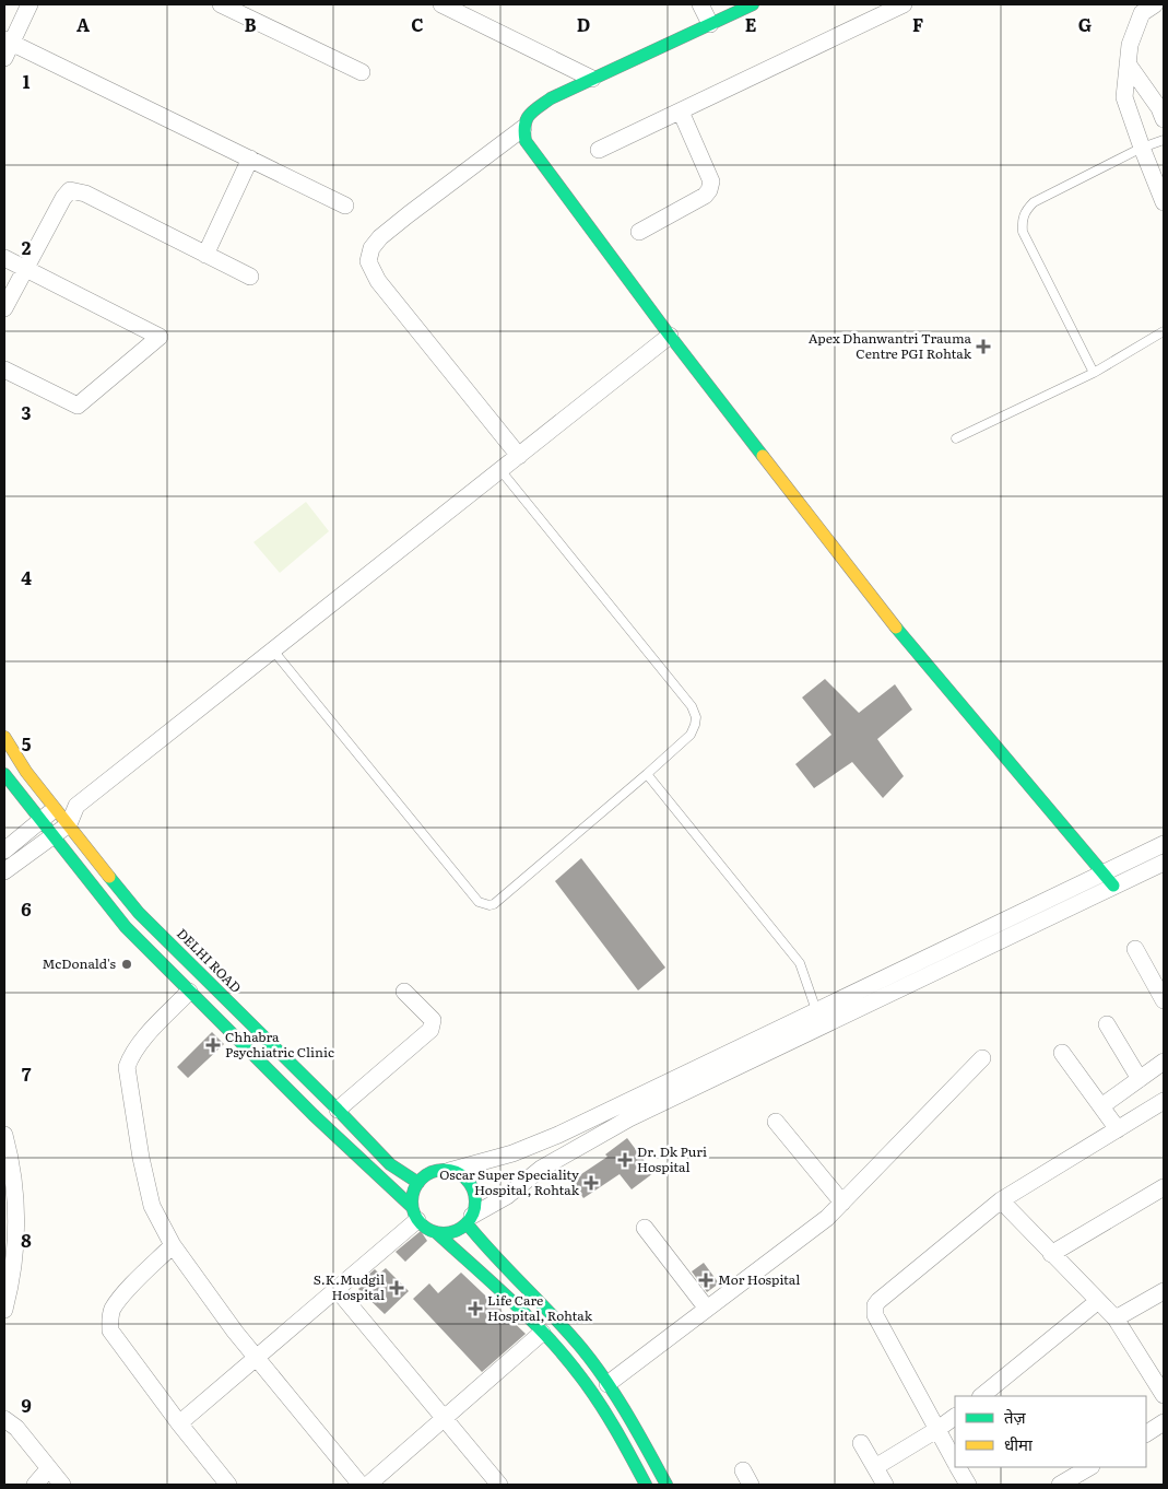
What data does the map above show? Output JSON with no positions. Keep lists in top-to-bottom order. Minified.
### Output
{"streets":{"main road":["DELHI ROAD"]},"places":{"health":["Apex Dhanwantri Trauma Centre PGI Rohtak","Chhabra Psychiatric Clinic","Dr. Dk Puri Hospital","Oscar Super Speciality Hospital, Rohtak","Mor Hospital","S.K.Mudgil Hospital","Life Care Hospital, Rohtak"],"other":["McDonald's"]},"legend":["तेज़","धीमा"],"grid":{"columns":["A","B","C","D","E","F","G"],"rows":["1","2","3","4","5","6","7","8","9"]}}
